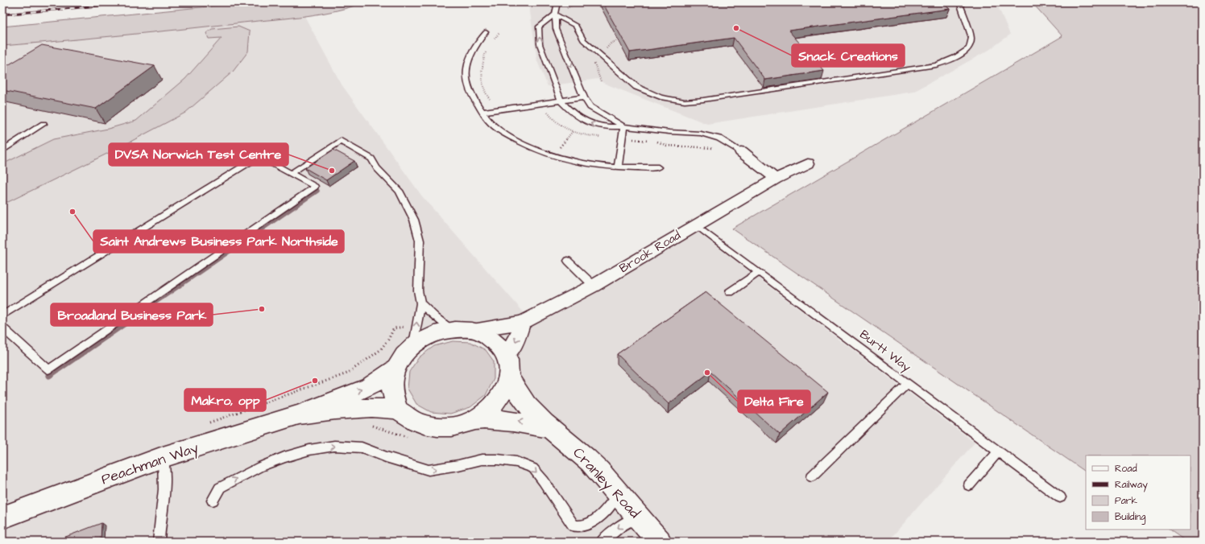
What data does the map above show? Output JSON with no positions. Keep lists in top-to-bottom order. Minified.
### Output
{"streets":{"street":["Brook Road","Peachman Way","Cranley Road"],"lane":["Burtt Way"]},"crossings":[["Brook Road","Burtt Way"],["Brook Road","Peachman Way"],["Brook Road","Cranley Road"],["Peachman Way","Cranley Road"]],"places":["Snack Creations","DVSA Norwich Test Centre","Saint Andrews Business Park Northside","Broadland Business Park","Delta Fire","Makro, opp"],"legend":["Road","Railway","Park","Building"]}
